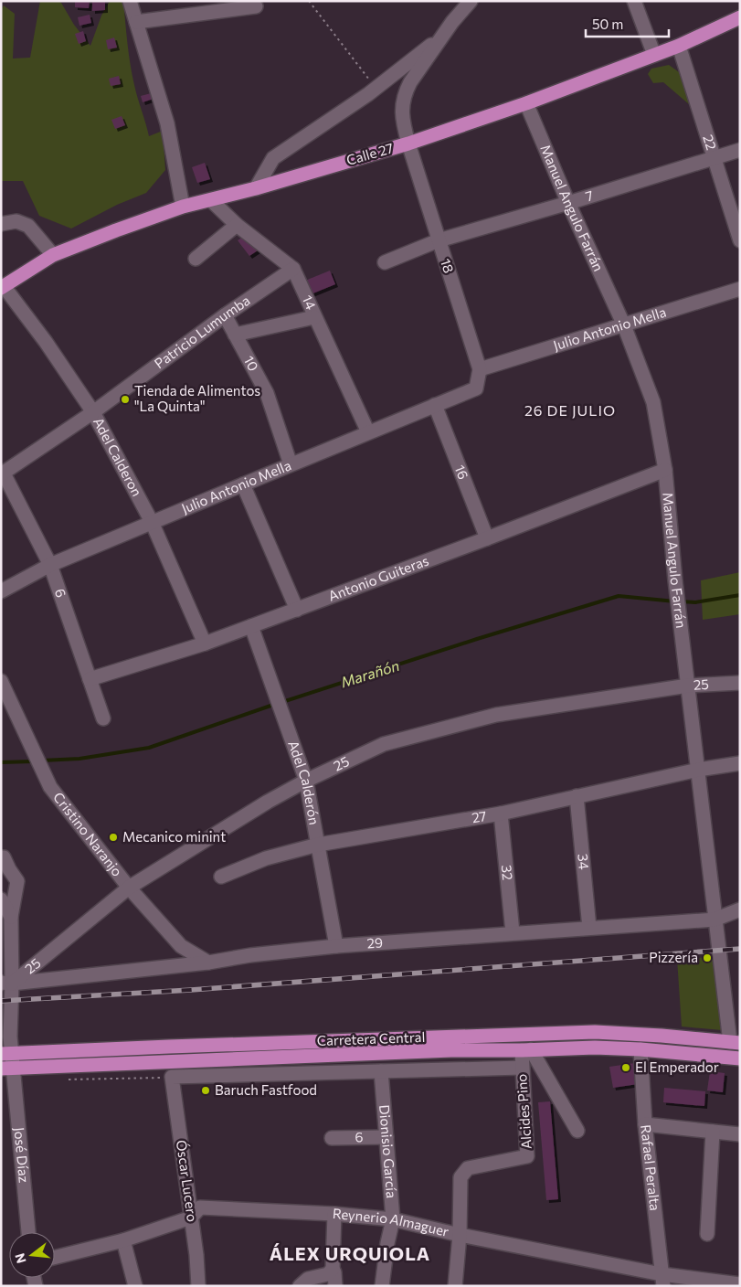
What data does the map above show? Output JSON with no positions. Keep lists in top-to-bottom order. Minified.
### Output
{"streets":{"main road":["Calle 27","Carretera Central"],"street":["22","7","Manuel Angulo Farrán","18","14","Julio Antonio Mella","Patricio Lumumba","10","Adel Calderon","16","Antonio Guiteras","6","25","Adel Calderón","27","Cristino Naranjo","34","32","29","Alcides Pino","Dionisio García","José Díaz","Rafael Peralta","Óscar Lucero","Reynerio Almaguer"]},"crossings":[["22","Calle 27"],["22","7"],["Calle 27","Manuel Angulo Farrán"],["Calle 27","18"],["Calle 27","14"],["Calle 27","Adel Calderon"],["7","Manuel Angulo Farrán"],["7","18"],["Manuel Angulo Farrán","Julio Antonio Mella"],["Manuel Angulo Farrán","Antonio Guiteras"],["Manuel Angulo Farrán","25"],["Manuel Angulo Farrán","27"],["Manuel Angulo Farrán","29"],["Manuel Angulo Farrán","Carretera Central"],["18","Julio Antonio Mella"],["14","Julio Antonio Mella"],["14","Patricio Lumumba"],["Julio Antonio Mella","10"],["Julio Antonio Mella","Adel Calderon"],["Julio Antonio Mella","16"],["Julio Antonio Mella","6"],["Patricio Lumumba","10"],["Patricio Lumumba","Adel Calderon"],["Patricio Lumumba","6"],["Adel Calderon","Antonio Guiteras"],["16","Antonio Guiteras"],["Antonio Guiteras","6"],["Antonio Guiteras","Adel Calderón"],["6","Dionisio García"],["25","Adel Calderón"],["25","Cristino Naranjo"],["25","29"],["25","José Díaz"],["Adel Calderón","27"],["Adel Calderón","29"],["27","34"],["27","32"],["Cristino Naranjo","29"],["34","29"],["32","29"],["29","José Díaz"],["Carretera Central","Alcides Pino"],["Carretera Central","José Díaz"],["Carretera Central","Rafael Peralta"],["Alcides Pino","Reynerio Almaguer"],["Dionisio García","Reynerio Almaguer"],["Rafael Peralta","Reynerio Almaguer"],["Óscar Lucero","Reynerio Almaguer"]],"districts":["26 DE JULIO","ÁLEX URQUIOLA"],"water":["Marañón"],"places":["Tienda de Alimentos \"La Quinta\"","Mecanico minint","Pizzería","El Emperador","Baruch Fastfood"],"scale_bar":"50 m","north":"left"}
